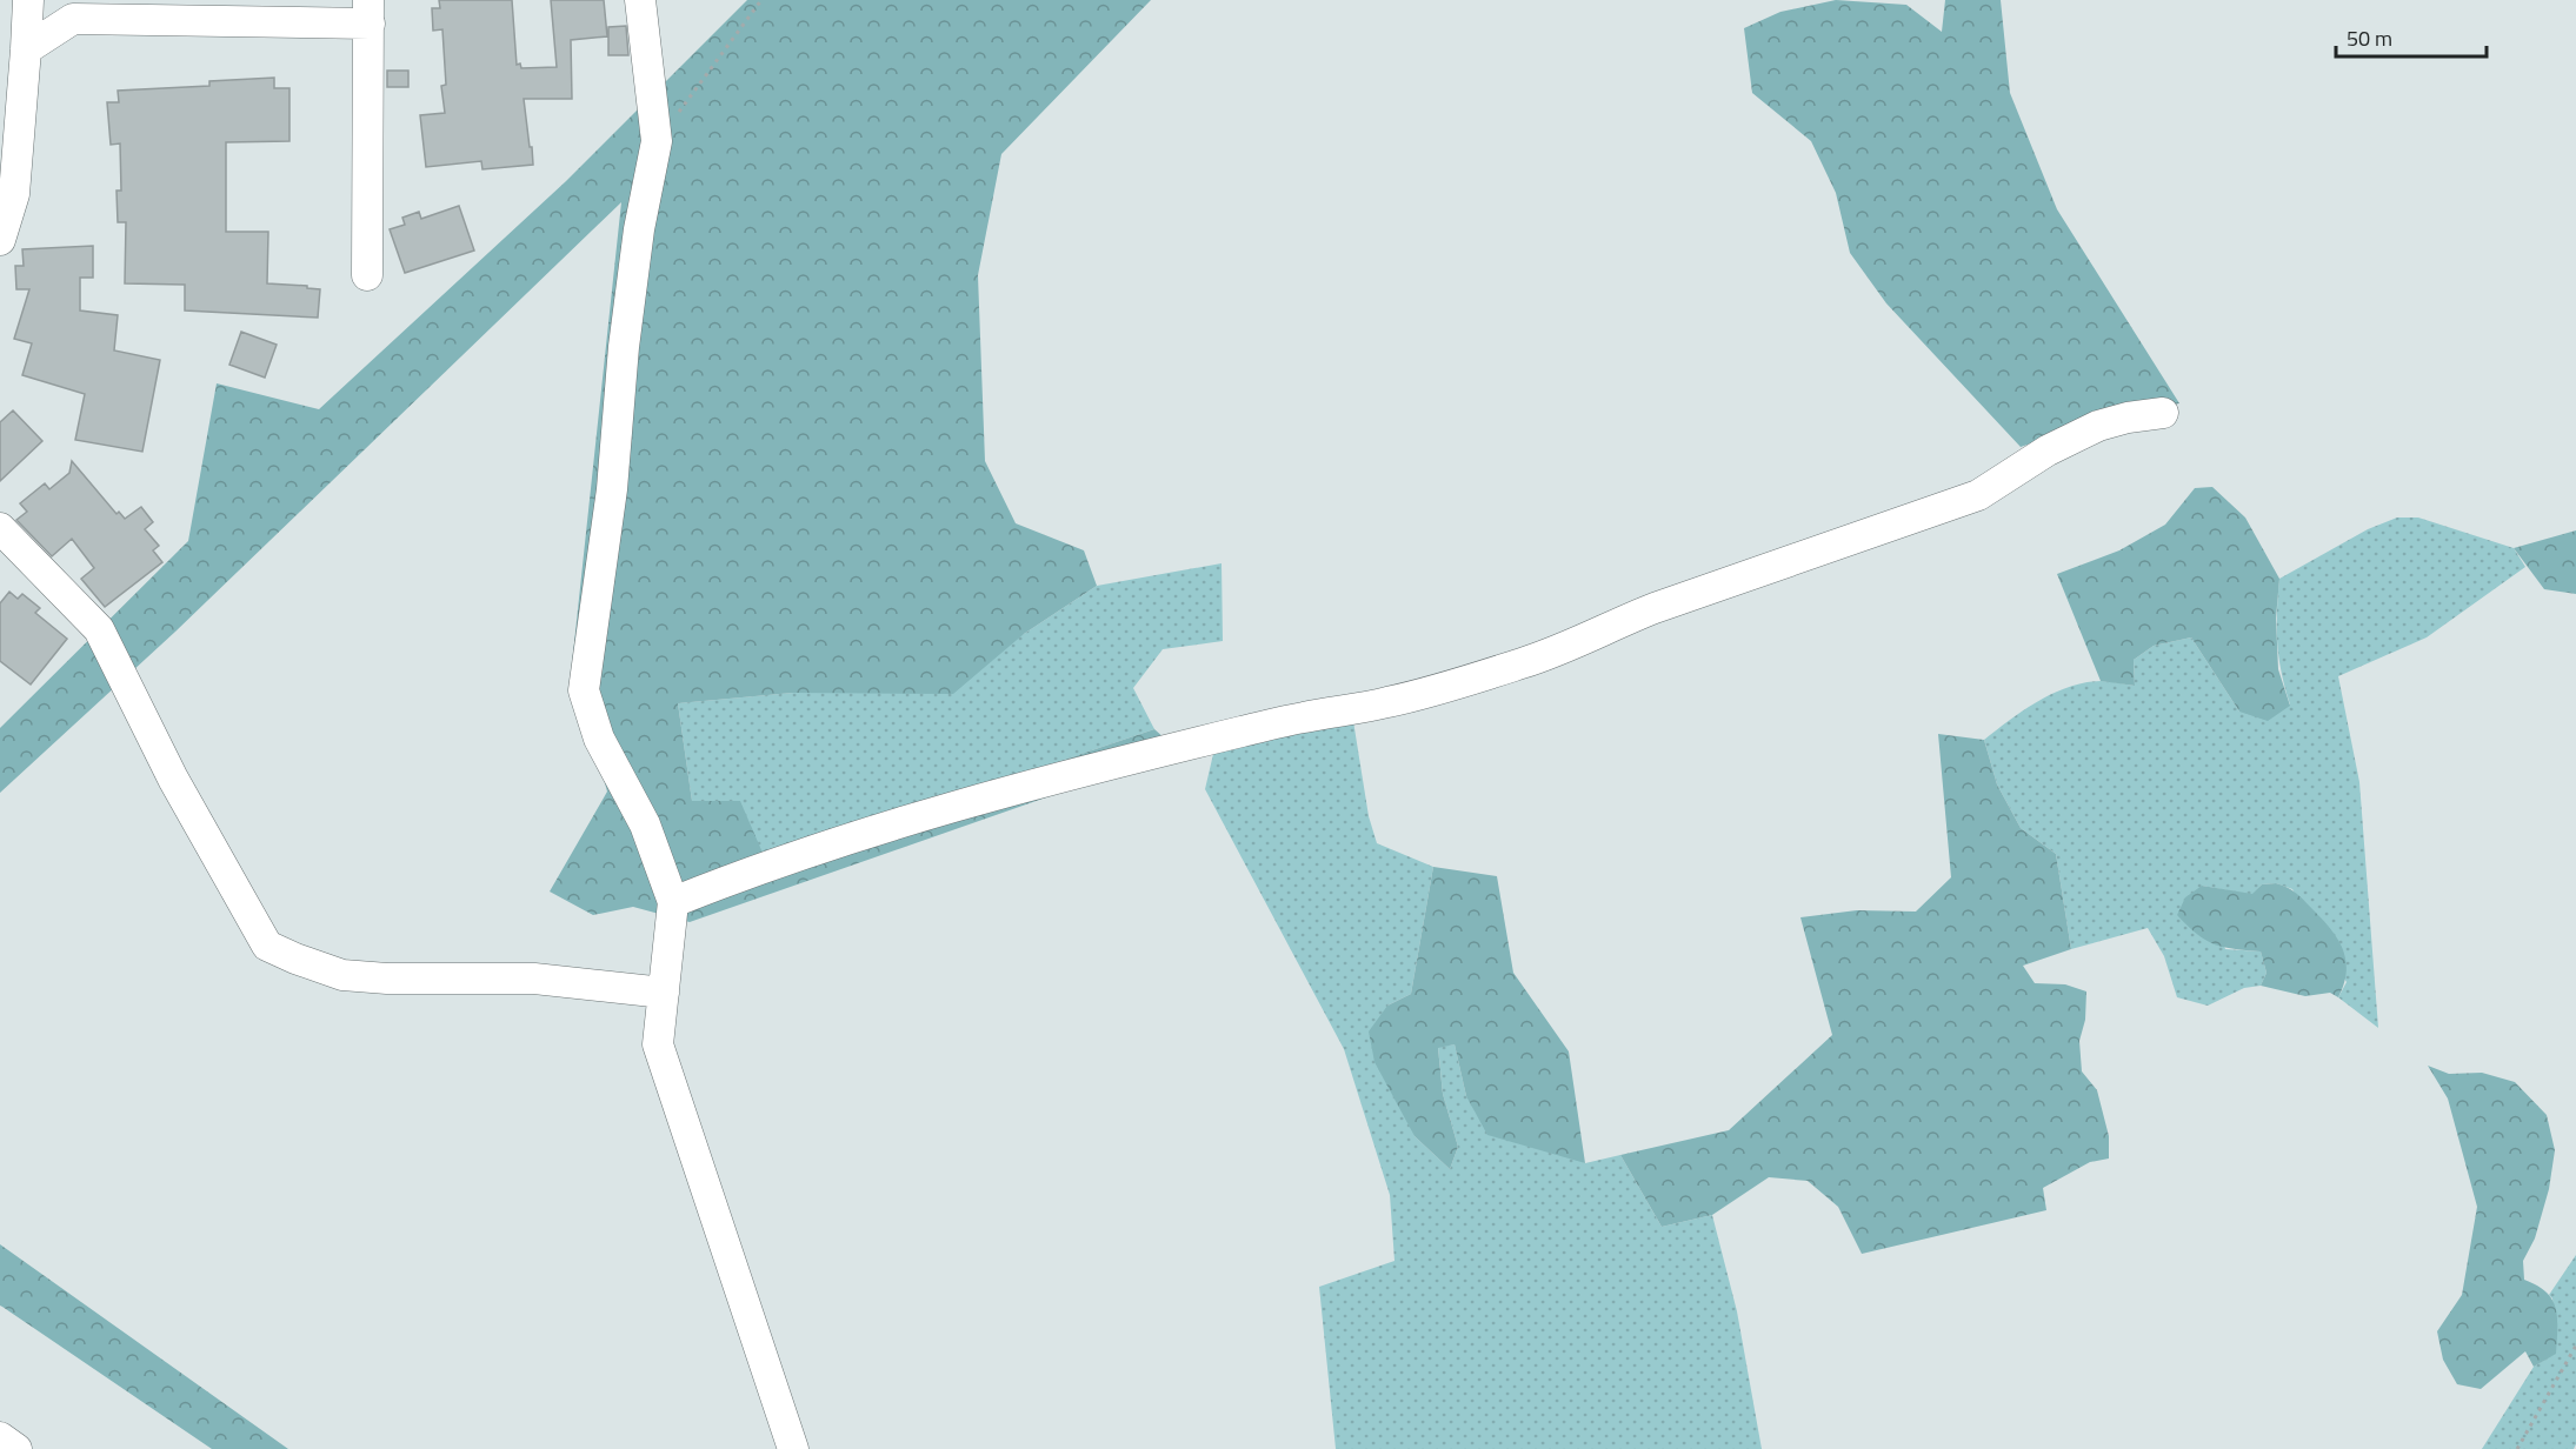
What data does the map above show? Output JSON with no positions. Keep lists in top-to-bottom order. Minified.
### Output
{"scale_bar":"50 m"}
